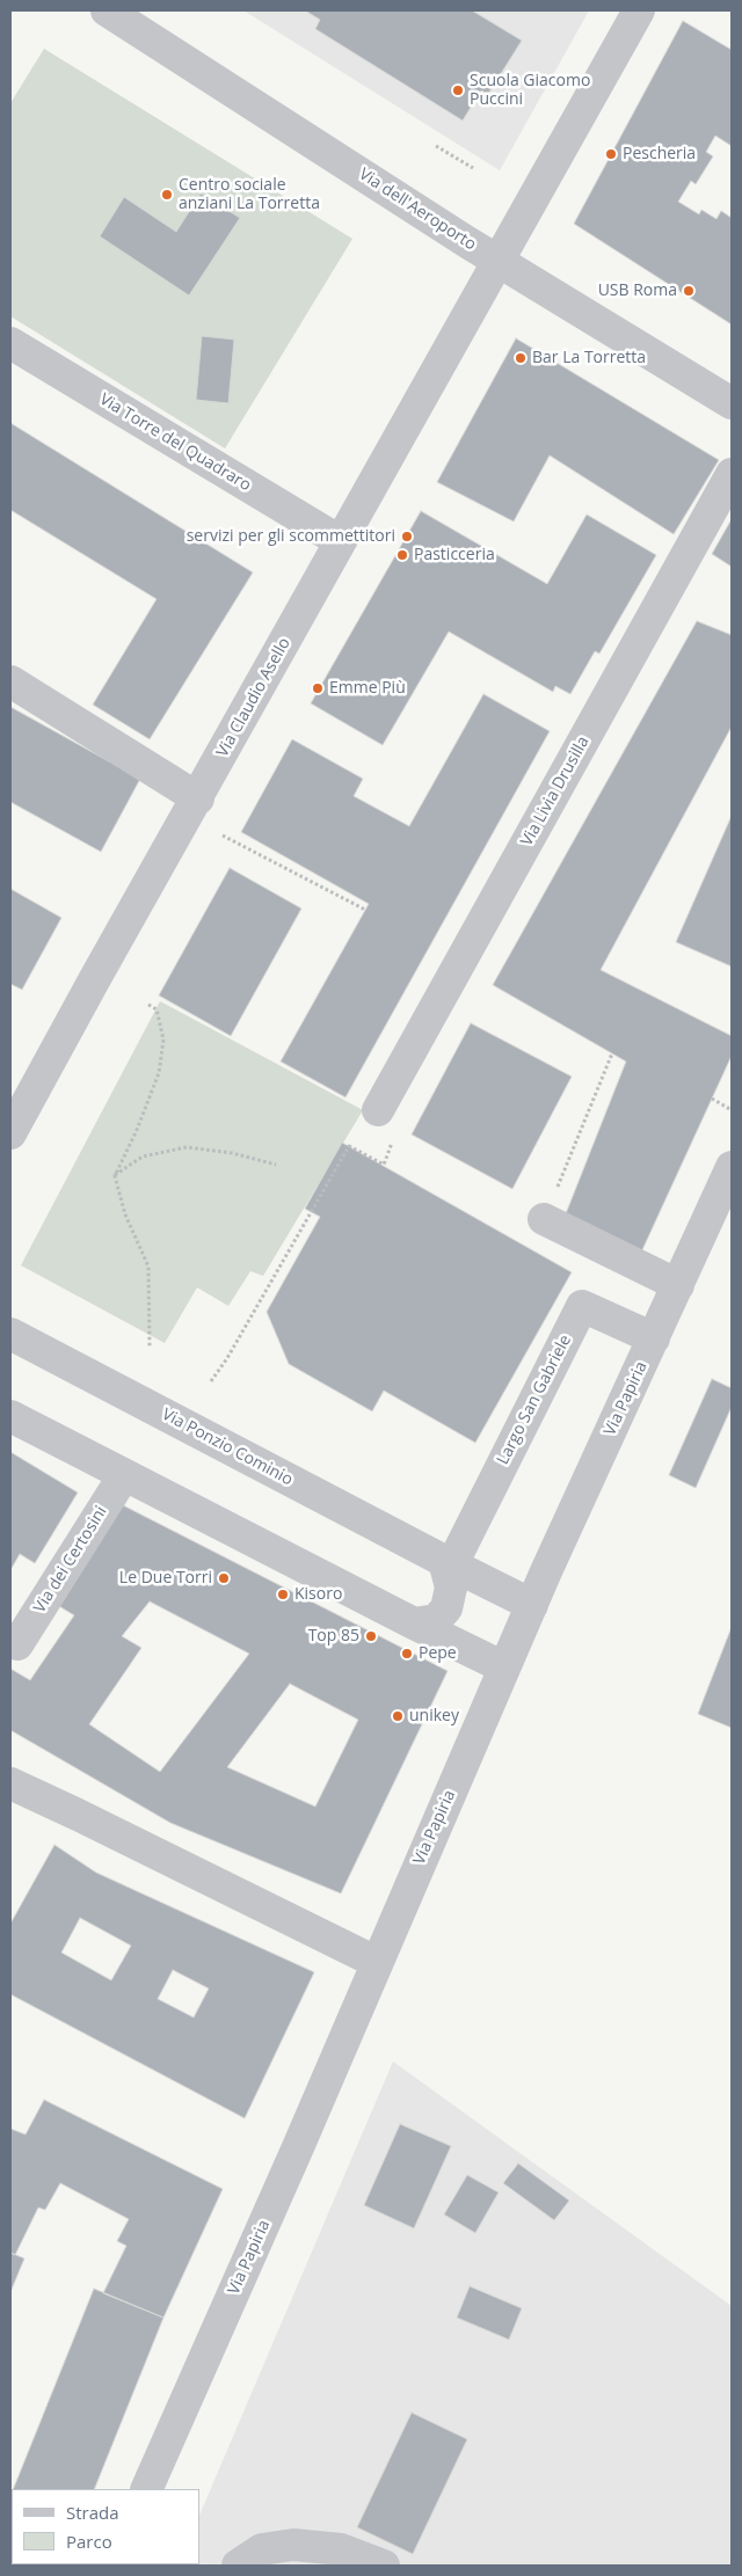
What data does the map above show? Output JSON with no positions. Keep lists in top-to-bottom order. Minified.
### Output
{"streets":{"street":["Via dell'Aeroporto","Via Torre del Quadraro","Via Claudio Asello","Via Livia Drusilla","Via Papiria","Largo San Gabriele","Via Ponzio Cominio","Via dei Certosini"]},"crossings":[["Via dell'Aeroporto","Via Claudio Asello"],["Via Torre del Quadraro","Via Claudio Asello"],["Via Papiria","Largo San Gabriele"],["Via Papiria","Via Ponzio Cominio"],["Largo San Gabriele","Via Ponzio Cominio"]],"places":["Scuola Giacomo Puccini","Pescheria","Centro sociale anziani La Torretta","USB Roma","Bar La Torretta","servizi per gli scommettitori","Pasticceria","Emme Più","Le Due Torri","Kisoro","Top 85","Pepe","unikey"],"legend":["Strada","Parco"]}
